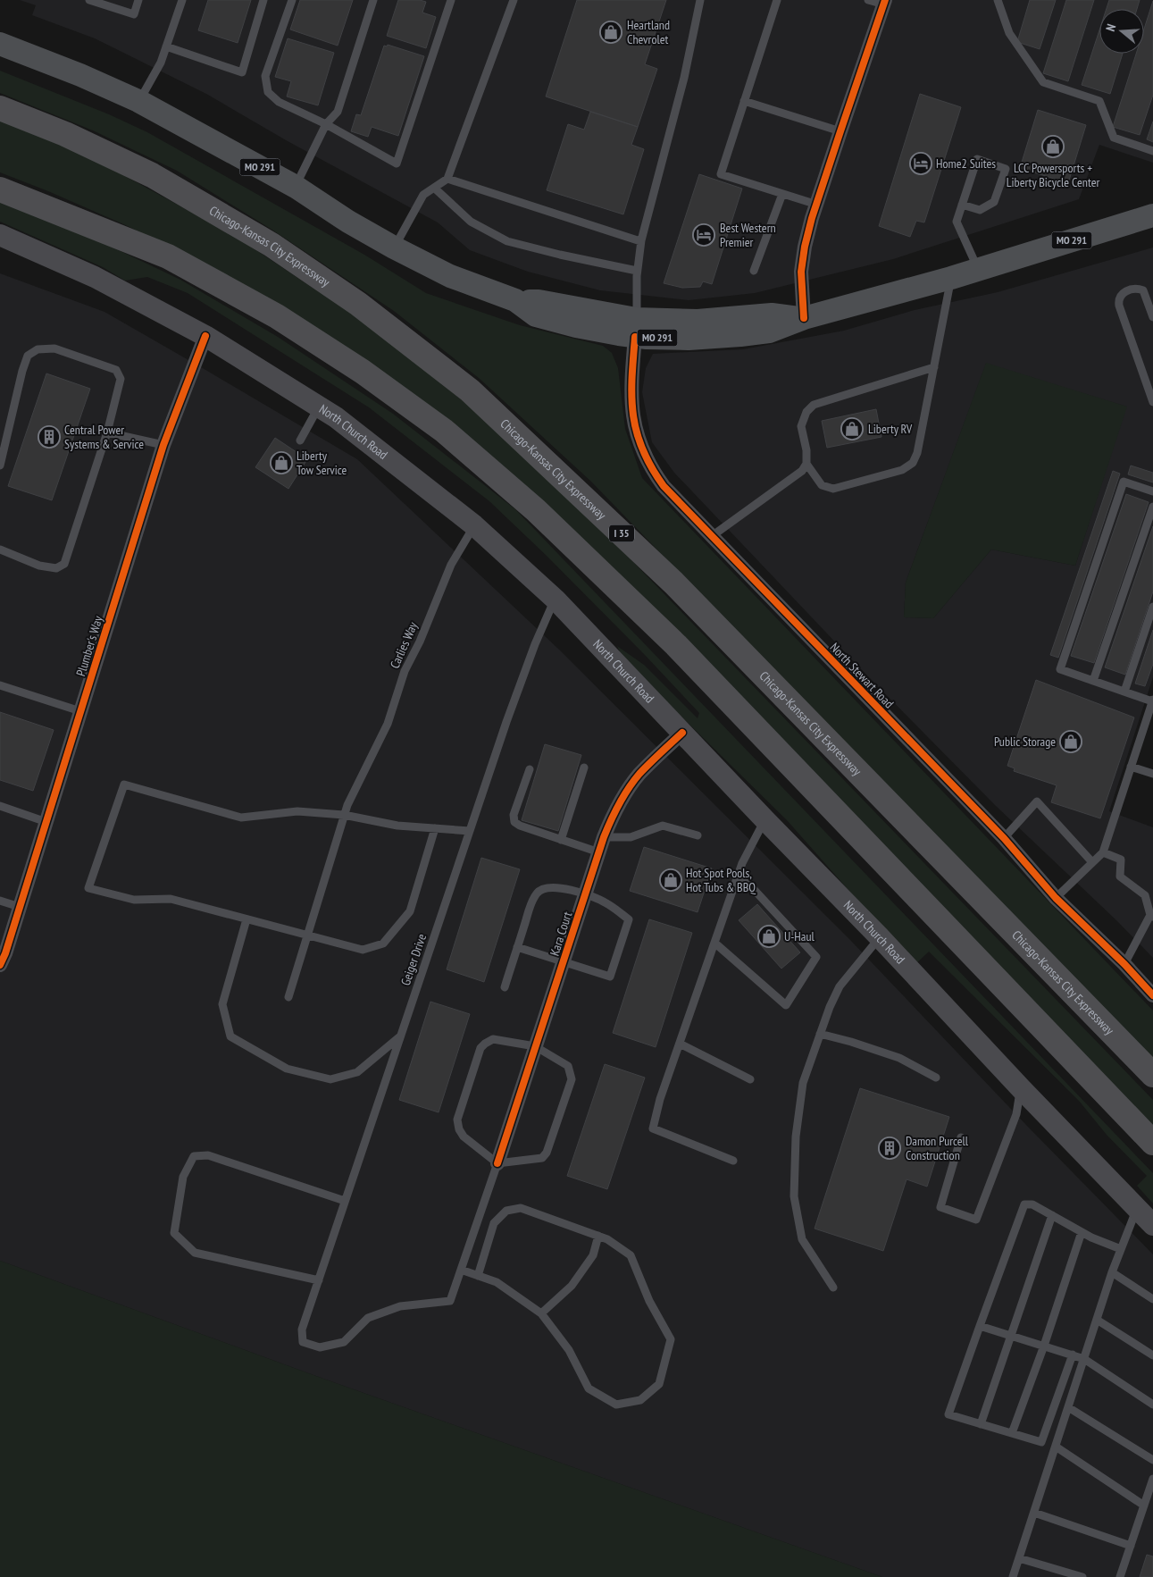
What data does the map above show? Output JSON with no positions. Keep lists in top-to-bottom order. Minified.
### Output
{"streets":{"highway":["Chicago-Kansas City Expressway","I 35"],"main road":["MO 291","North Church Road"],"street":["Plumber's Way","North Stewart Road","Kara Court"],"lane":["Carlies Way","Geiger Drive"]},"crossings":[["MO 291","North Stewart Road"],["North Church Road","Carlies Way"],["North Church Road","Plumber's Way"],["North Church Road","Kara Court"],["North Church Road","Geiger Drive"]],"places":{"shop":["Heartland Chevrolet","LCC Powersports + Liberty Bicycle Center","Liberty RV","Liberty Tow Service","Public Storage","Hot Spot Pools, Hot Tubs & BBQ","U-Haul"],"hotel":["Home2 Suites","Best Western Premier"],"building":["Central Power Systems & Service","Damon Purcell Construction"]},"north":"left"}
